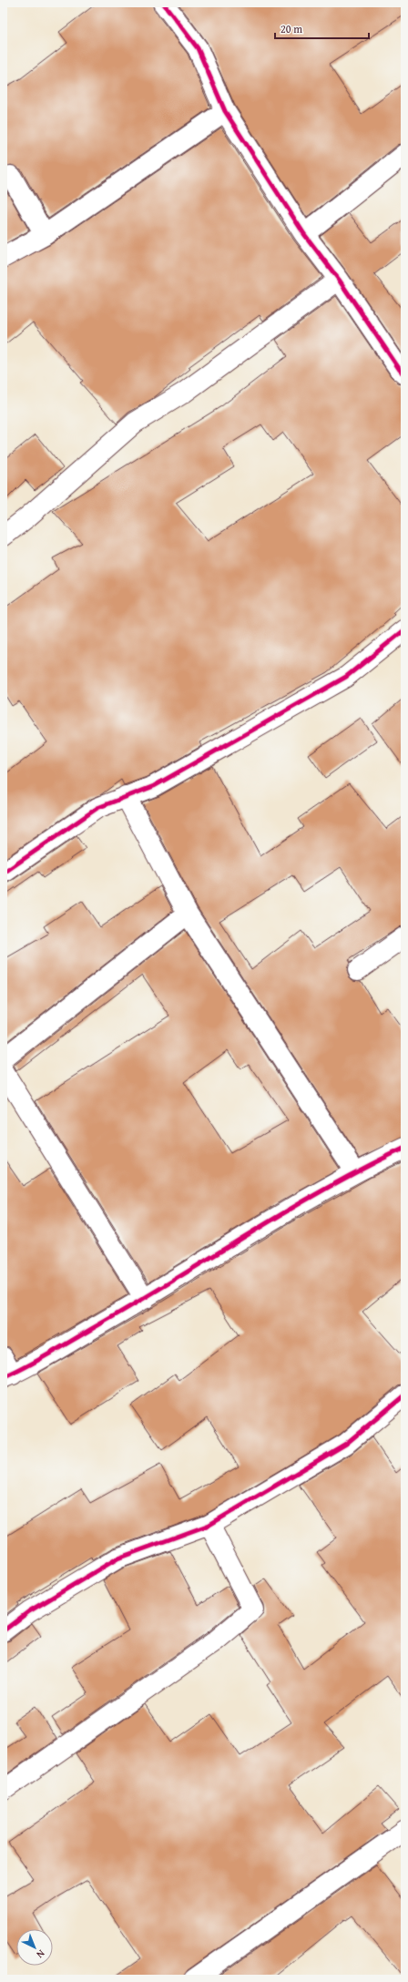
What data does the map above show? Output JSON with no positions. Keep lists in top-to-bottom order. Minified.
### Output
{"scale_bar":"20 m","north":"bottom right"}
